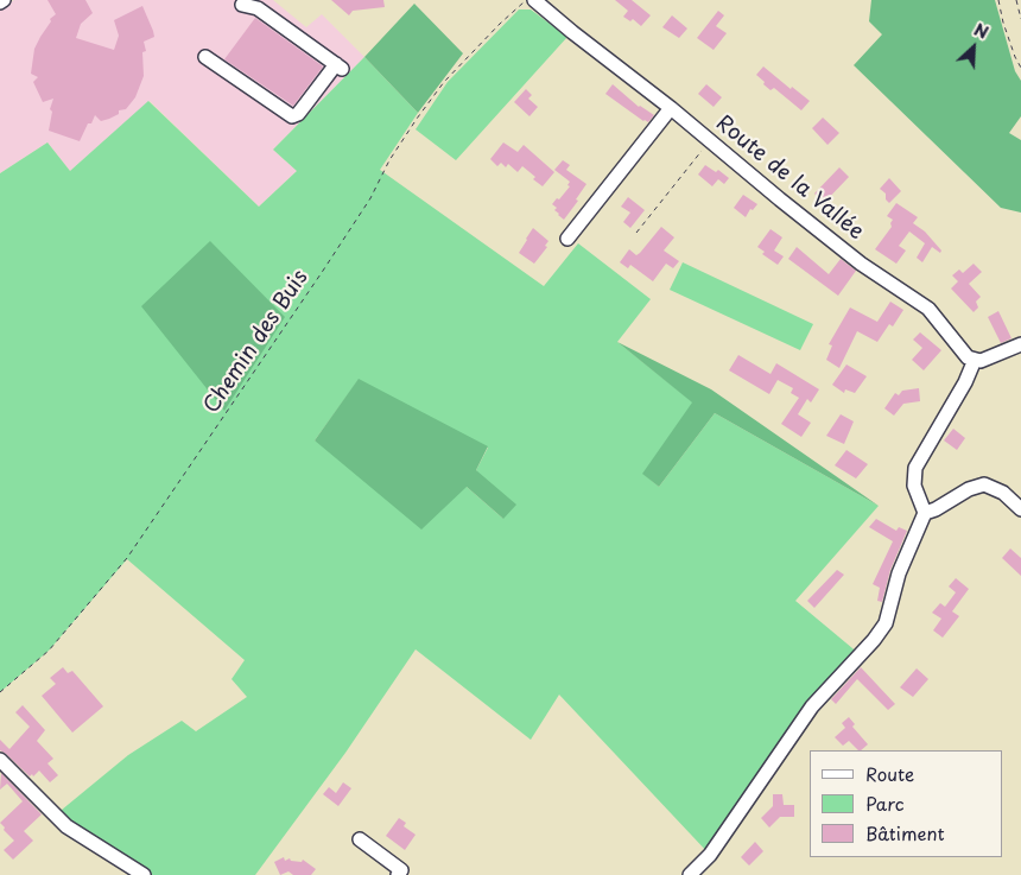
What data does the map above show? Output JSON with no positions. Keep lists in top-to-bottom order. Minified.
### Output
{"streets":{"street":["Route de la Vallée"],"path":["Chemin des Buis"]},"legend":["Route","Parc","Bâtiment"],"north":"top right"}
